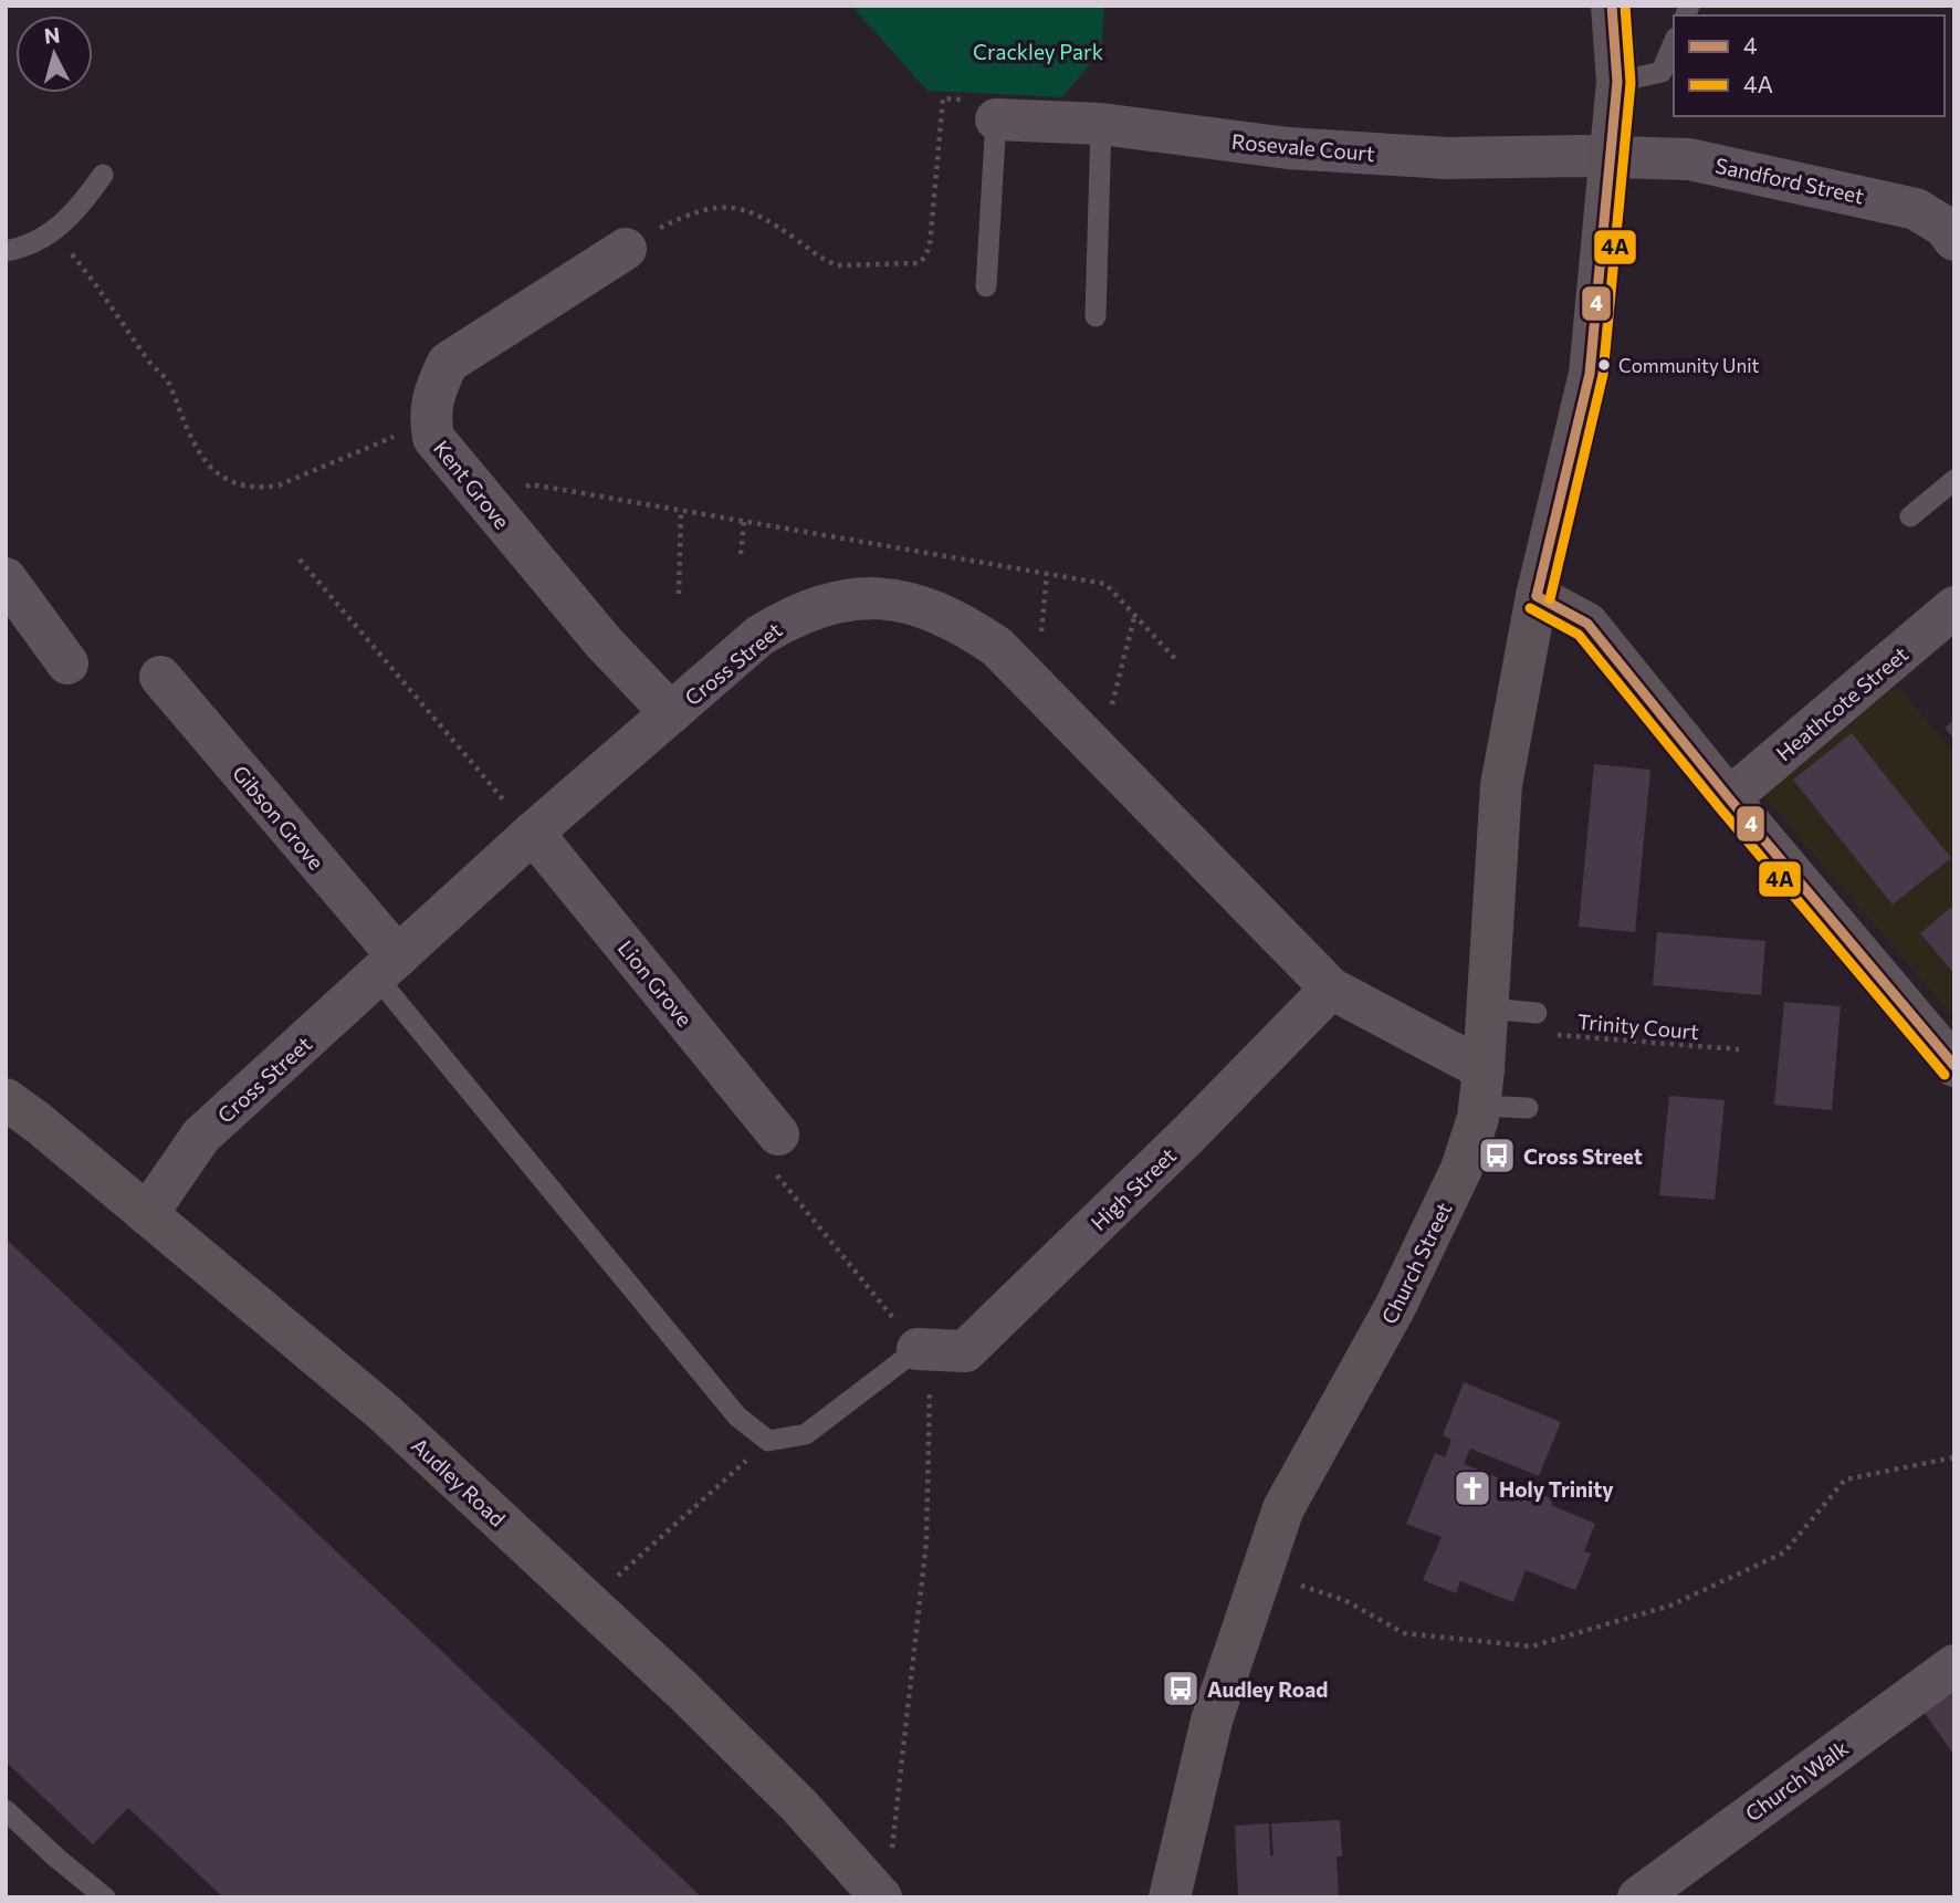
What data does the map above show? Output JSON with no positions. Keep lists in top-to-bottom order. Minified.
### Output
{"streets":{"street":["Rosevale Court","Sandford Street","Kent Grove","Cross Street","Heathcote Street","Gibson Grove","Lion Grove","High Street","Church Street","Audley Road","Church Walk"],"path":["Trinity Court"]},"crossings":[["Rosevale Court","Sandford Street"],["Rosevale Court","Church Street"],["Sandford Street","Church Street"],["Kent Grove","Cross Street"],["Cross Street","Gibson Grove"],["Cross Street","Lion Grove"],["Cross Street","High Street"],["Cross Street","Church Street"],["Cross Street","Audley Road"]],"parks":["Crackley Park"],"places":{"other":["Community Unit"],"bus stop":["Cross Street","Audley Road"],"church":["Holy Trinity"]},"lines":["transit line 4","transit line 4A"],"legend":["4","4A"],"north":"top"}
